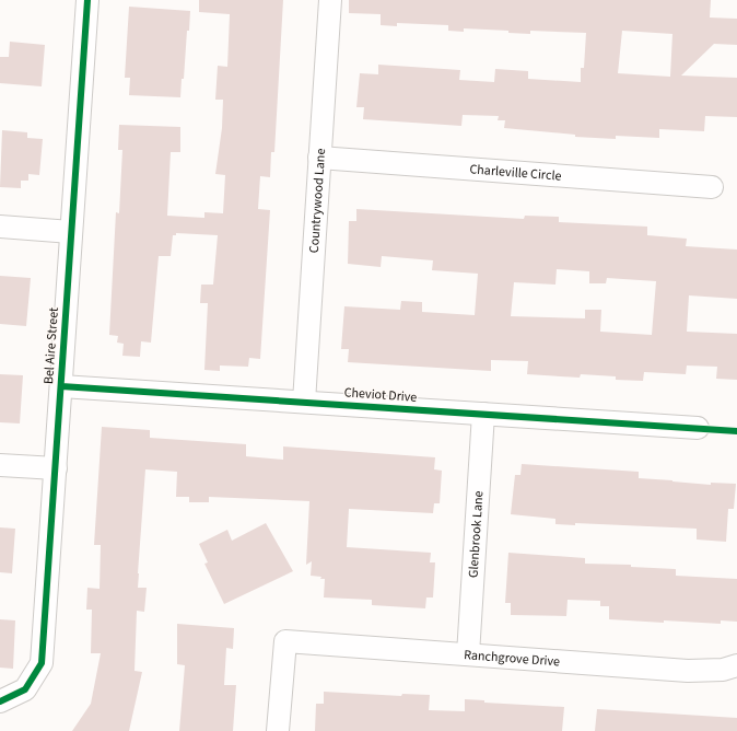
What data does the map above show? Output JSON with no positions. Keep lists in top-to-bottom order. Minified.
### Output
{"streets":{"street":["Charleville Circle","Countrywood Lane","Bel Aire Street","Cheviot Drive","Glenbrook Lane","Ranchgrove Drive"]},"crossings":[["Charleville Circle","Countrywood Lane"],["Countrywood Lane","Cheviot Drive"],["Bel Aire Street","Cheviot Drive"],["Cheviot Drive","Glenbrook Lane"],["Glenbrook Lane","Ranchgrove Drive"]]}
